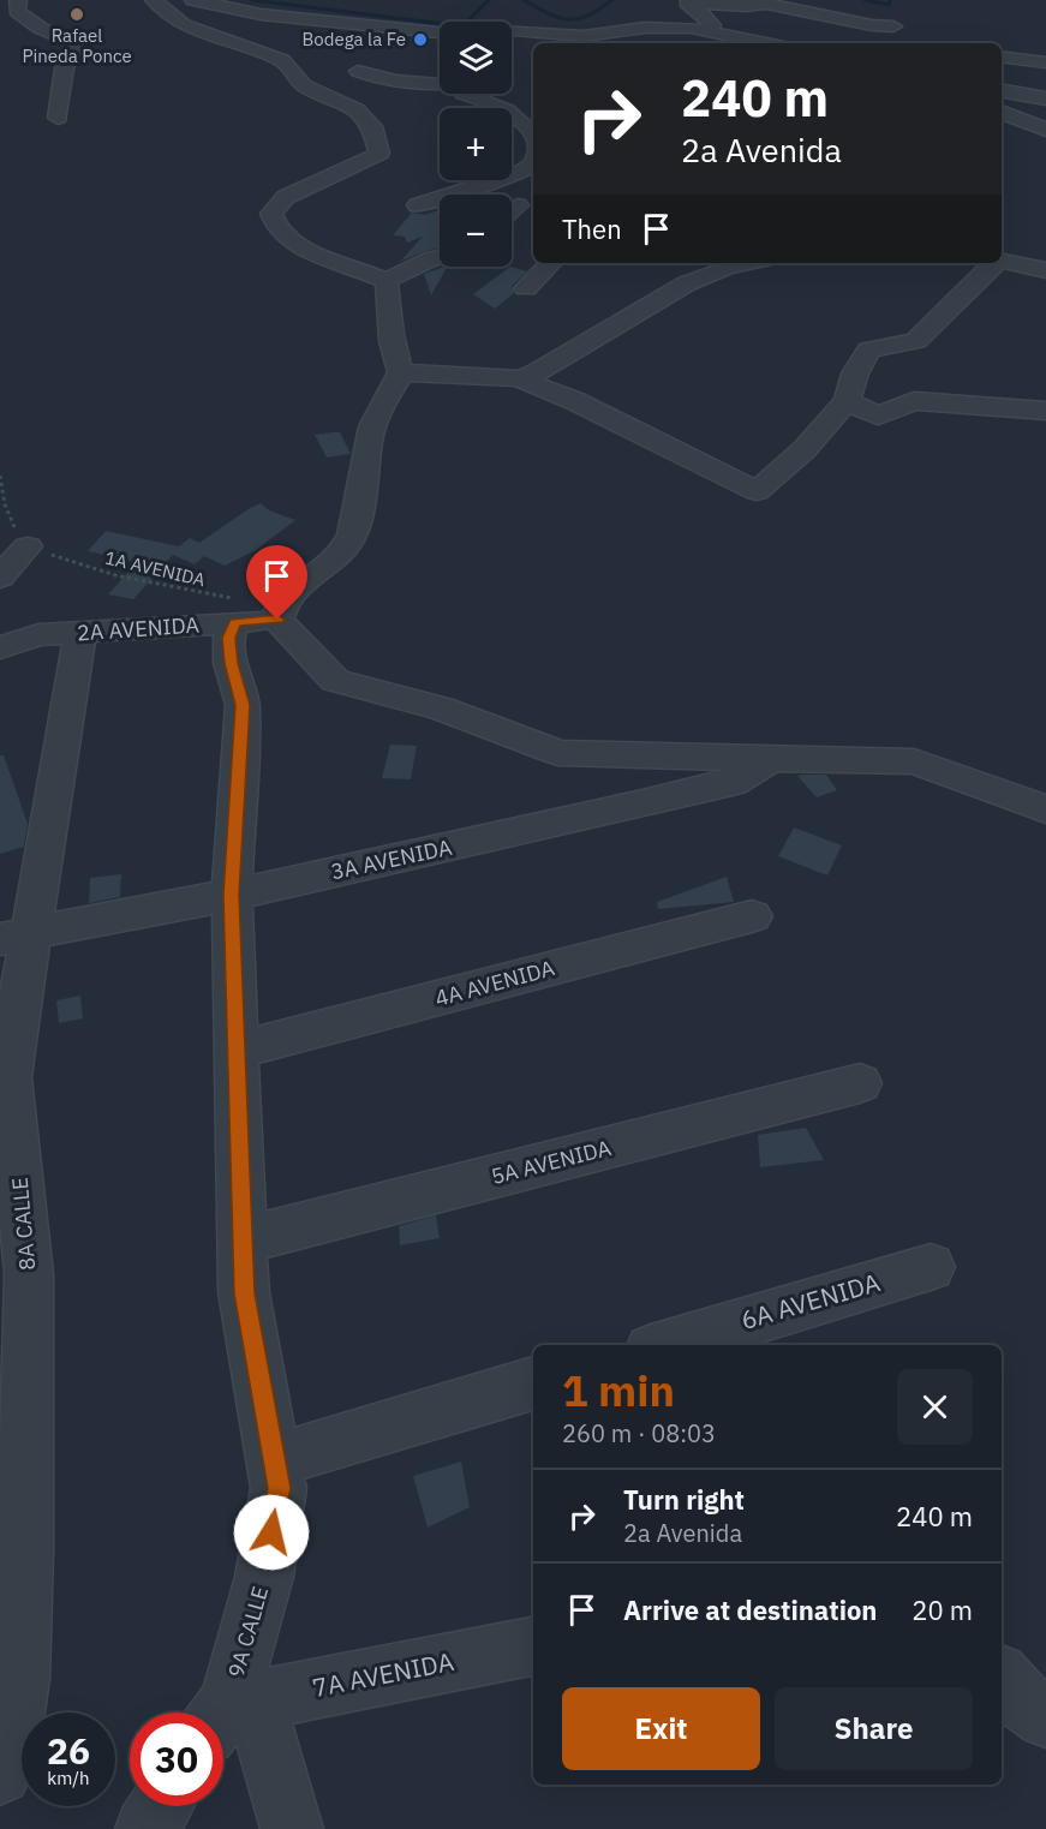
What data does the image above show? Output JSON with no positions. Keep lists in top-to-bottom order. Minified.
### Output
{"streets":{"street":["2A AVENIDA","3A AVENIDA","4A AVENIDA","5A AVENIDA","8A CALLE","6A AVENIDA","9A CALLE","7A AVENIDA"],"path":["1A AVENIDA"]},"crossings":[["1A AVENIDA","2A AVENIDA"],["1A AVENIDA","9A CALLE"],["2A AVENIDA","8A CALLE"],["2A AVENIDA","9A CALLE"],["3A AVENIDA","8A CALLE"],["3A AVENIDA","9A CALLE"],["4A AVENIDA","9A CALLE"],["5A AVENIDA","9A CALLE"],["9A CALLE","7A AVENIDA"]],"places":["Rafael Pineda Ponce","Bodega la Fe"],"page":{"map_buttons":["+","−"],"turn":["240 m","2a Avenida"],"then":"Then","heading":["1 min","260 m · 08:03"],"list":[{"name":"Turn right","note":"2a Avenida","value":"240 m"},{"name":"Arrive at destination","value":"20 m"}],"buttons":["Exit","Share"],"speed":"26 km/h","limit":"30"}}
